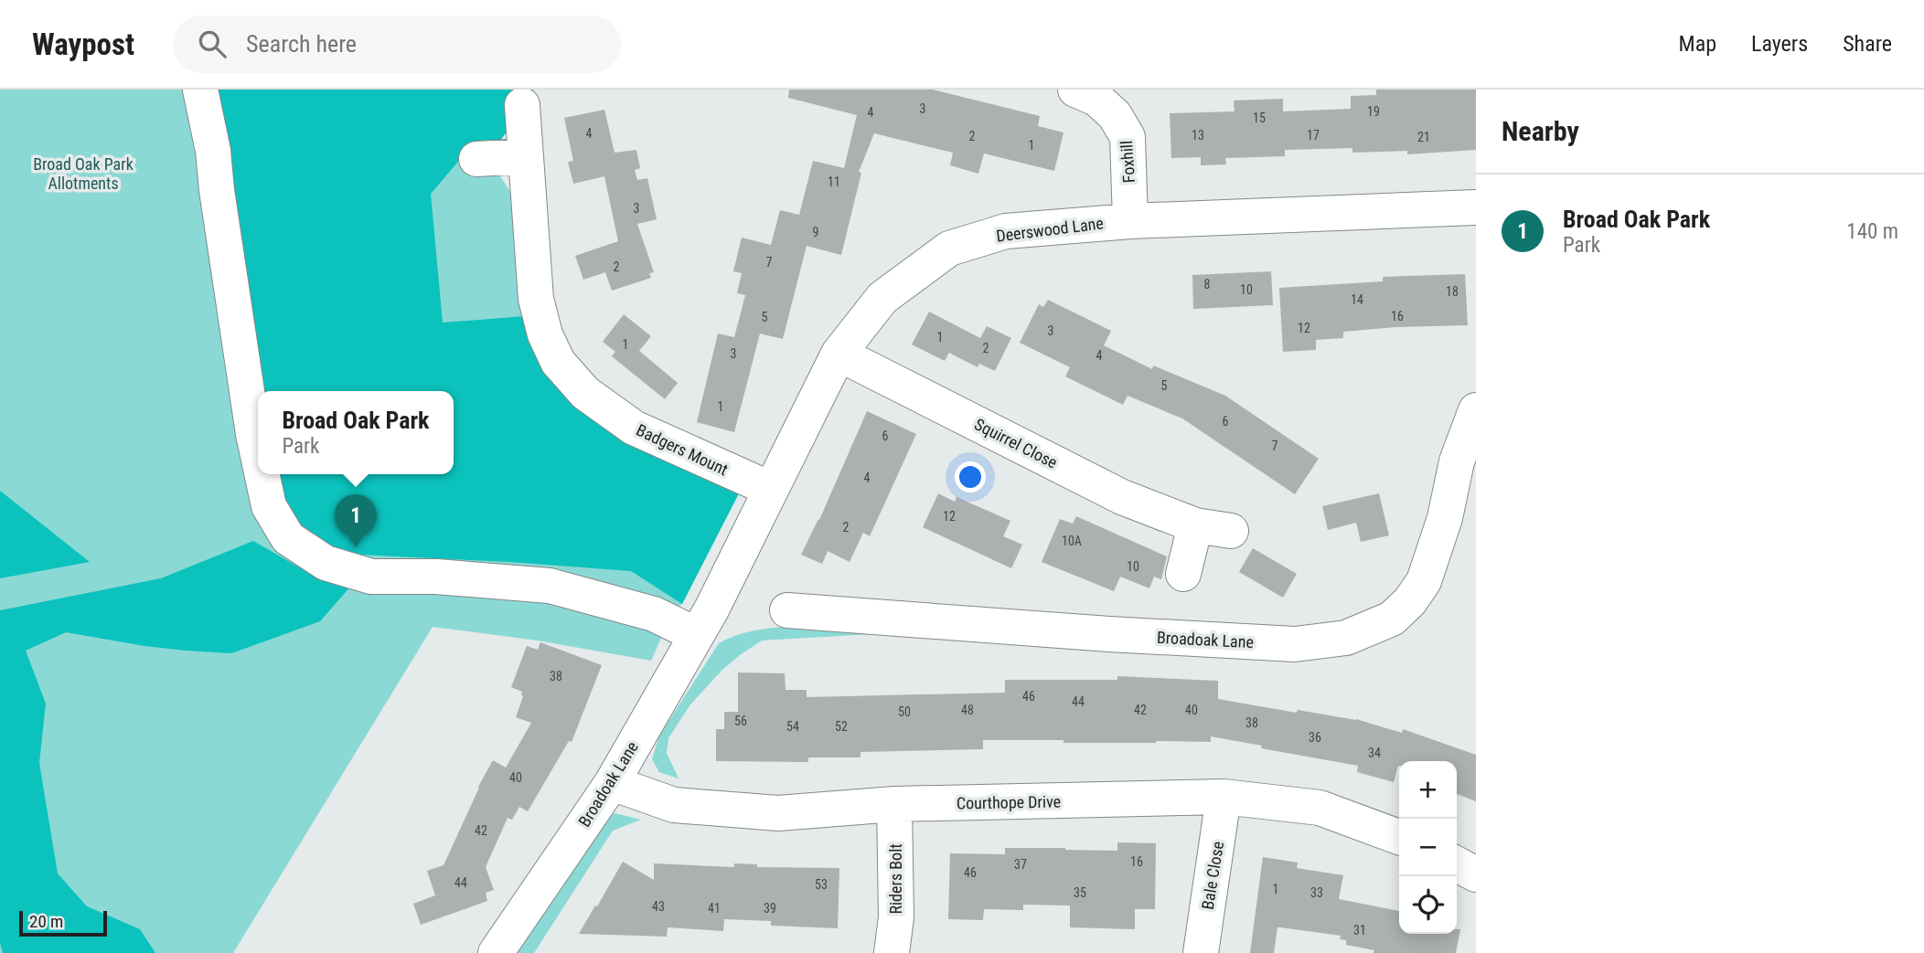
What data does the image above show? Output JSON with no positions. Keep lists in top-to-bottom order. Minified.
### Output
{"streets":{"street":["Foxhill","Deerswood Lane","Squirrel Close","Badgers Mount","Broadoak Lane","Courthope Drive","Bale Close","Riders Bolt"]},"crossings":[["Foxhill","Deerswood Lane"],["Deerswood Lane","Squirrel Close"],["Deerswood Lane","Badgers Mount"],["Deerswood Lane","Broadoak Lane"],["Broadoak Lane","Courthope Drive"],["Courthope Drive","Bale Close"],["Courthope Drive","Riders Bolt"]],"parks":["Broad Oak Park Allotments"],"house_numbers":["3","19","4","15","4","13","17","2","21","1","11","3","9","7","2","8","10","18","14","16","5","12","3","1","1","2","3","4","5","1","6","6","7","4","12","2","10A","10","38","46","44","48","42","40","50","56","38","54","52","36","34","40","42","16","37","46","44","53","1","35","33","43","41","39","31"],"scale_bar":"20 m","page":{"header":"Waypost","search":"Search here","nav":["Map","Layers","Share"],"heading":"Nearby","list":[{"mark":"1","name":"Broad Oak Park","note":"Park","value":"140 m"}],"popup":["Broad Oak Park","Park"],"pins":"1","map_buttons":["+","−"],"scale":"20 m"}}
